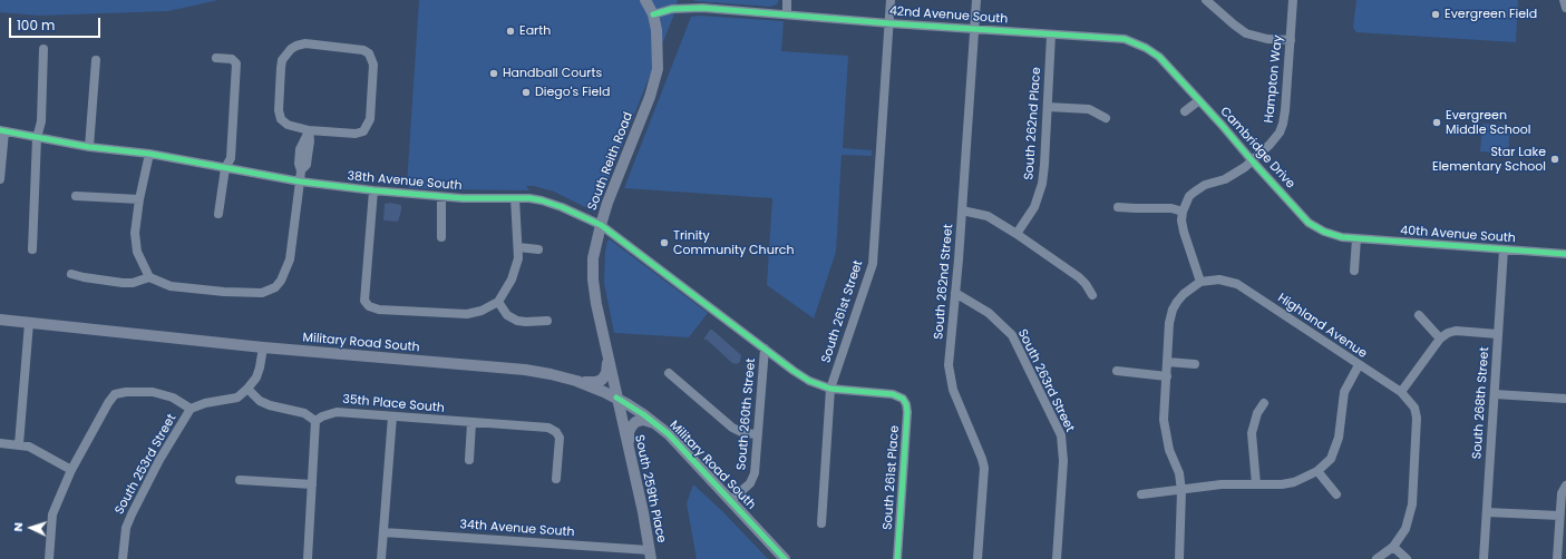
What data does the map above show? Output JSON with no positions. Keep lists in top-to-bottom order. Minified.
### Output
{"streets":{"main road":["South Reith Road","Military Road South","South 259th Place"],"street":["42nd Avenue South","Hampton Way","South 262nd Place","Cambridge Drive","38th Avenue South","40th Avenue South","South 262nd Street","South 261st Street","Highland Avenue","South 263rd Street","South 268th Street","35th Place South","South 260th Street","South 253rd Street","South 261st Place","34th Avenue South"]},"crossings":[["42nd Avenue South","South 262nd Place"],["42nd Avenue South","Cambridge Drive"],["42nd Avenue South","South Reith Road"],["42nd Avenue South","South 262nd Street"],["42nd Avenue South","South 261st Street"],["Hampton Way","Cambridge Drive"],["Cambridge Drive","40th Avenue South"],["South Reith Road","38th Avenue South"],["South Reith Road","Military Road South"],["South Reith Road","South 259th Place"],["38th Avenue South","South 261st Street"],["38th Avenue South","South 260th Street"],["38th Avenue South","South 261st Place"],["40th Avenue South","South 268th Street"],["South 262nd Street","South 263rd Street"],["Military Road South","South 260th Street"],["Military Road South","South 259th Place"],["South 259th Place","34th Avenue South"]],"places":["Evergreen Field","Earth","Handball Courts","Diego's Field","Evergreen Middle School","Star Lake Elementary School","Trinity Community Church"],"scale_bar":"100 m","north":"left"}
